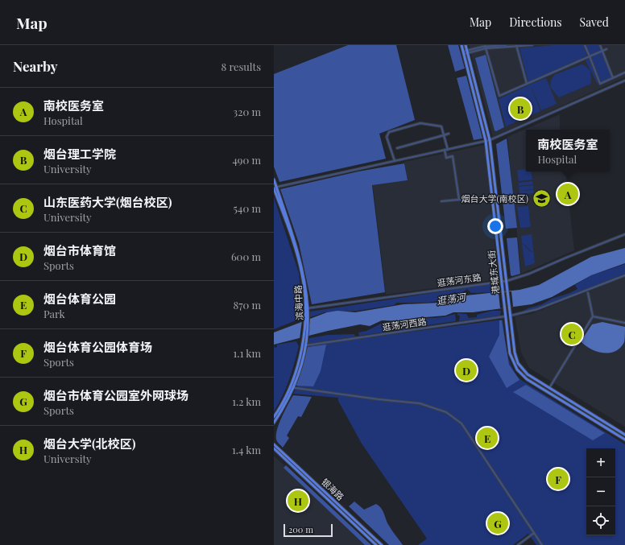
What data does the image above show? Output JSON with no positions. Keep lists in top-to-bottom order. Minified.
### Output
{"streets":{"main road":["港城东大街","滨海中路","银海路"],"street":["逛荡河东路","逛荡河西路"]},"crossings":[["港城东大街","逛荡河东路"],["港城东大街","逛荡河西路"],["逛荡河东路","滨海中路"],["滨海中路","逛荡河西路"]],"water":["逛荡河"],"places":{"school or university":["烟台大学(南校区)"]},"scale_bar":"200 m","page":{"header":"Map","nav":["Map","Directions","Saved"],"heading":["Nearby","8 results"],"list":[{"mark":"A","name":"南校医务室","note":"Hospital","value":"320 m"},{"mark":"B","name":"烟台理工学院","note":"University","value":"490 m"},{"mark":"C","name":"山东医药大学(烟台校区)","note":"University","value":"540 m"},{"mark":"D","name":"烟台市体育馆","note":"Sports","value":"600 m"},{"mark":"E","name":"烟台体育公园","note":"Park","value":"870 m"},{"mark":"F","name":"烟台体育公园体育场","note":"Sports","value":"1.1 km"},{"mark":"G","name":"烟台市体育公园室外网球场","note":"Sports","value":"1.2 km"},{"mark":"H","name":"烟台大学(北校区)","note":"University","value":"1.4 km"}],"pins":["B","A","C","D","E","F","H","G"],"popup":["南校医务室","Hospital"],"map_buttons":["+","−"],"scale":"200 m"}}
